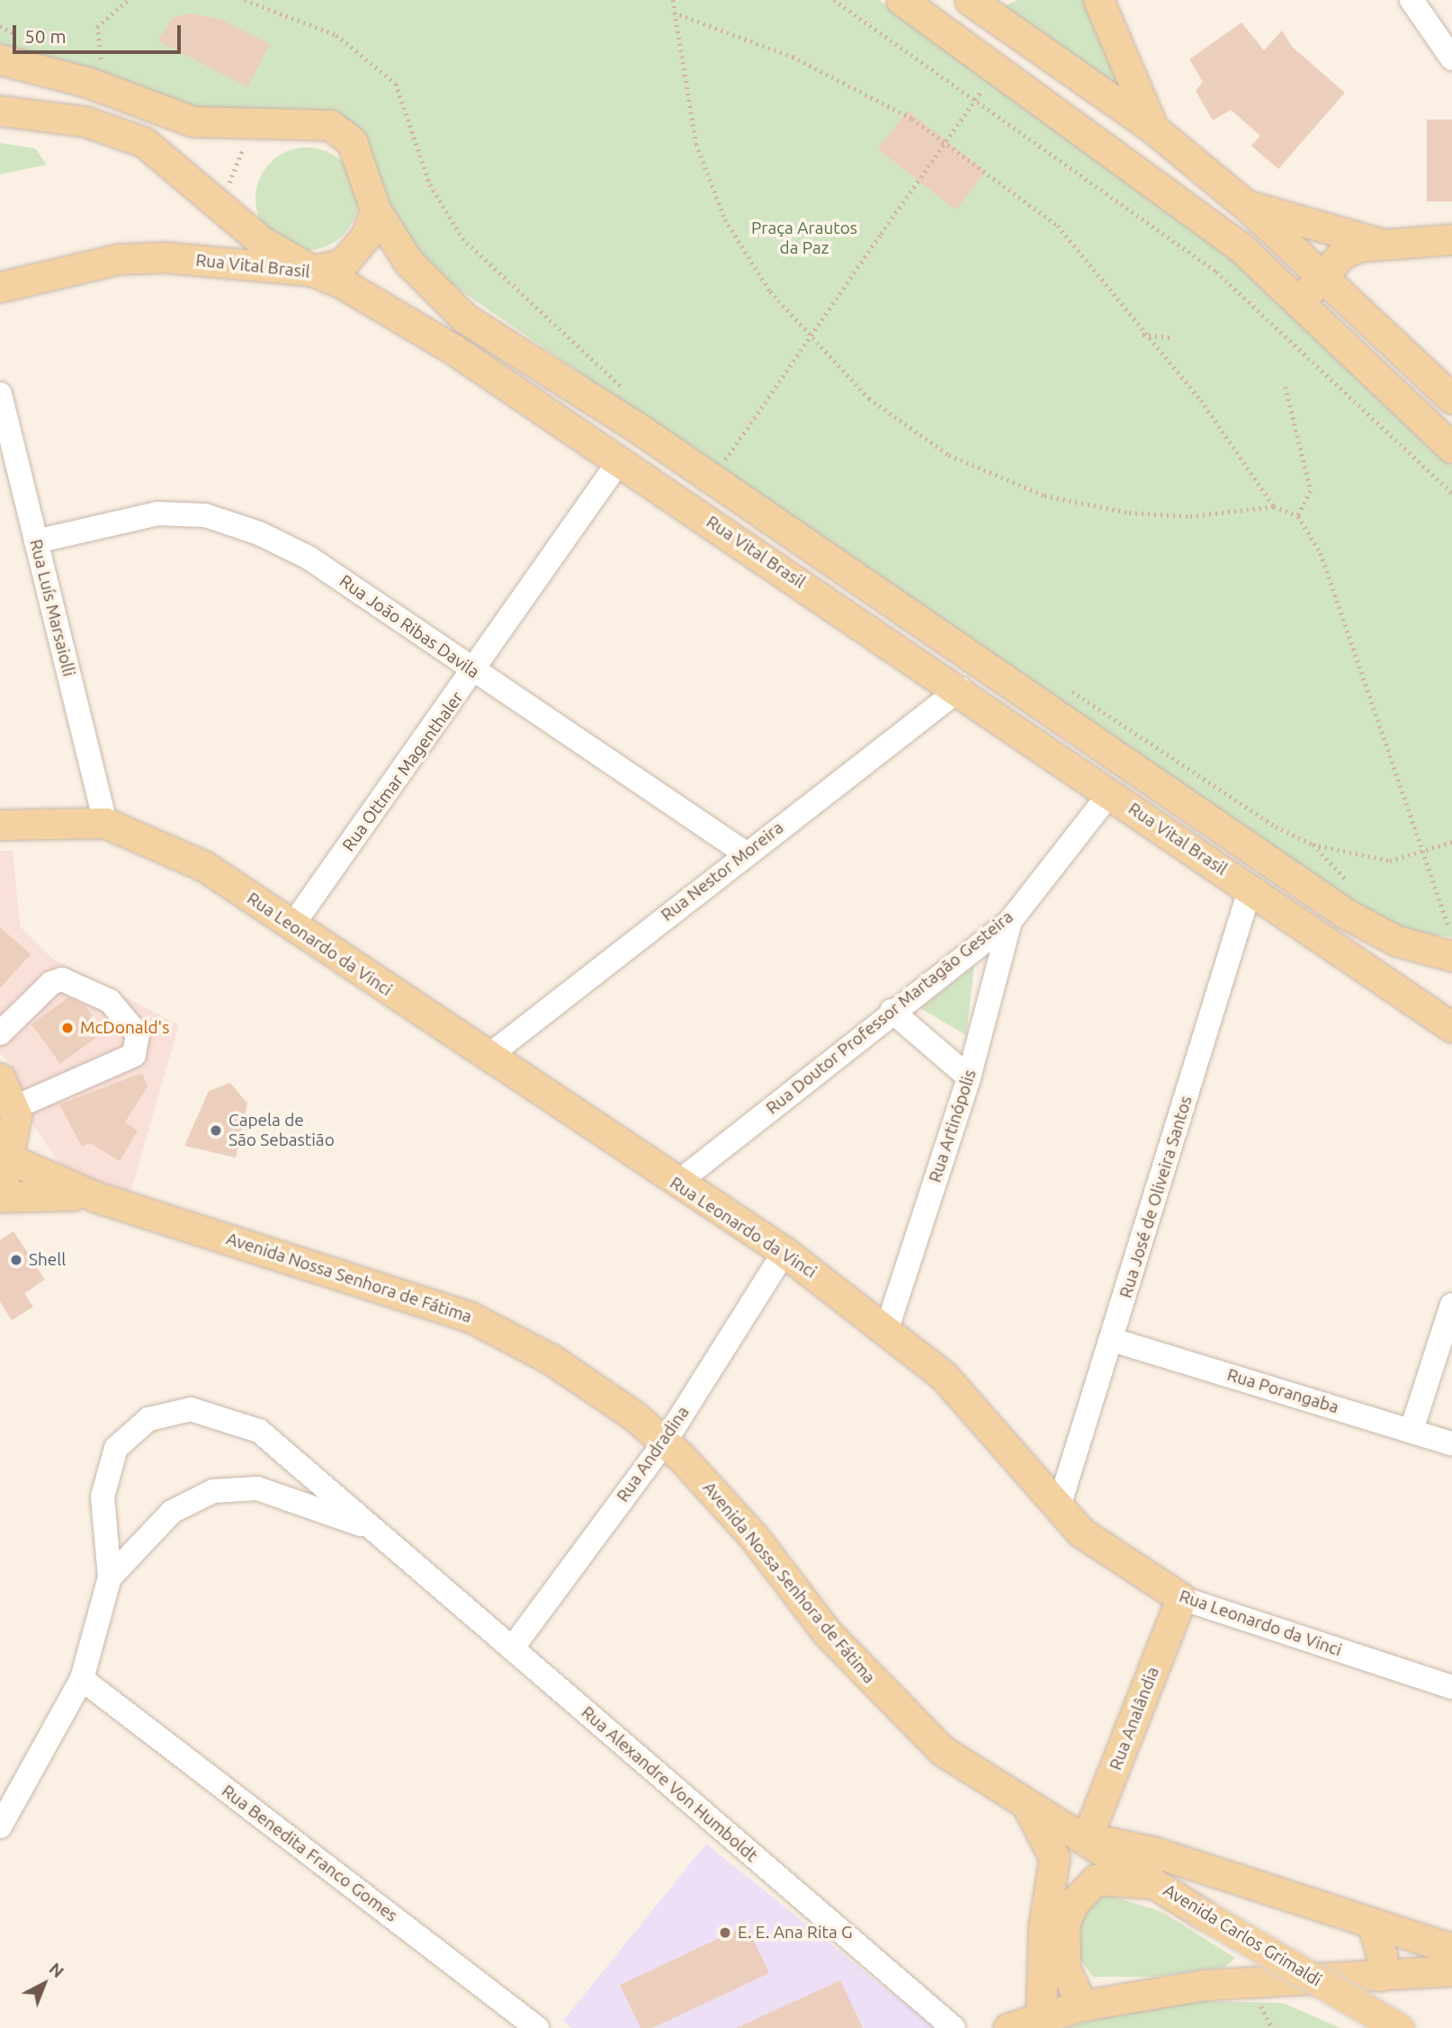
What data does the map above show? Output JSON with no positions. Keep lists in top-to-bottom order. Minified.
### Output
{"streets":{"main road":["Rua Vital Brasil","Rua Leonardo da Vinci","Avenida Nossa Senhora de Fátima","Rua Analândia","Avenida Carlos Grimaldi"],"street":["Rua Luís Marsaiolli","Rua João Ribas Davila","Rua Ottmar Magenthaler","Rua Nestor Moreira","Rua Doutor Professor Martagão Gesteira","Rua Artinópolis","Rua José de Oliveira Santos","Rua Porangaba","Rua Andradina","Rua Alexandre Von Humboldt","Rua Benedita Franco Gomes"]},"crossings":[["Rua Vital Brasil","Rua Ottmar Magenthaler"],["Rua Vital Brasil","Rua Nestor Moreira"],["Rua Vital Brasil","Rua Doutor Professor Martagão Gesteira"],["Rua Vital Brasil","Rua José de Oliveira Santos"],["Rua Luís Marsaiolli","Rua João Ribas Davila"],["Rua Luís Marsaiolli","Rua Leonardo da Vinci"],["Rua João Ribas Davila","Rua Ottmar Magenthaler"],["Rua João Ribas Davila","Rua Nestor Moreira"],["Rua Ottmar Magenthaler","Rua Leonardo da Vinci"],["Rua Nestor Moreira","Rua Leonardo da Vinci"],["Rua Leonardo da Vinci","Rua Doutor Professor Martagão Gesteira"],["Rua Leonardo da Vinci","Rua Artinópolis"],["Rua Leonardo da Vinci","Rua José de Oliveira Santos"],["Rua Leonardo da Vinci","Rua Andradina"],["Rua Leonardo da Vinci","Rua Analândia"],["Rua Doutor Professor Martagão Gesteira","Rua Artinópolis"],["Rua José de Oliveira Santos","Rua Porangaba"],["Avenida Nossa Senhora de Fátima","Rua Andradina"],["Avenida Nossa Senhora de Fátima","Rua Analândia"],["Avenida Nossa Senhora de Fátima","Avenida Carlos Grimaldi"],["Rua Andradina","Rua Alexandre Von Humboldt"],["Rua Analândia","Avenida Carlos Grimaldi"],["Rua Alexandre Von Humboldt","Rua Benedita Franco Gomes"]],"parks":["Praça Arautos da Paz"],"places":["McDonald's","Capela de São Sebastião","Shell","E. E. Ana Rita G"],"scale_bar":"50 m","north":"top right"}
